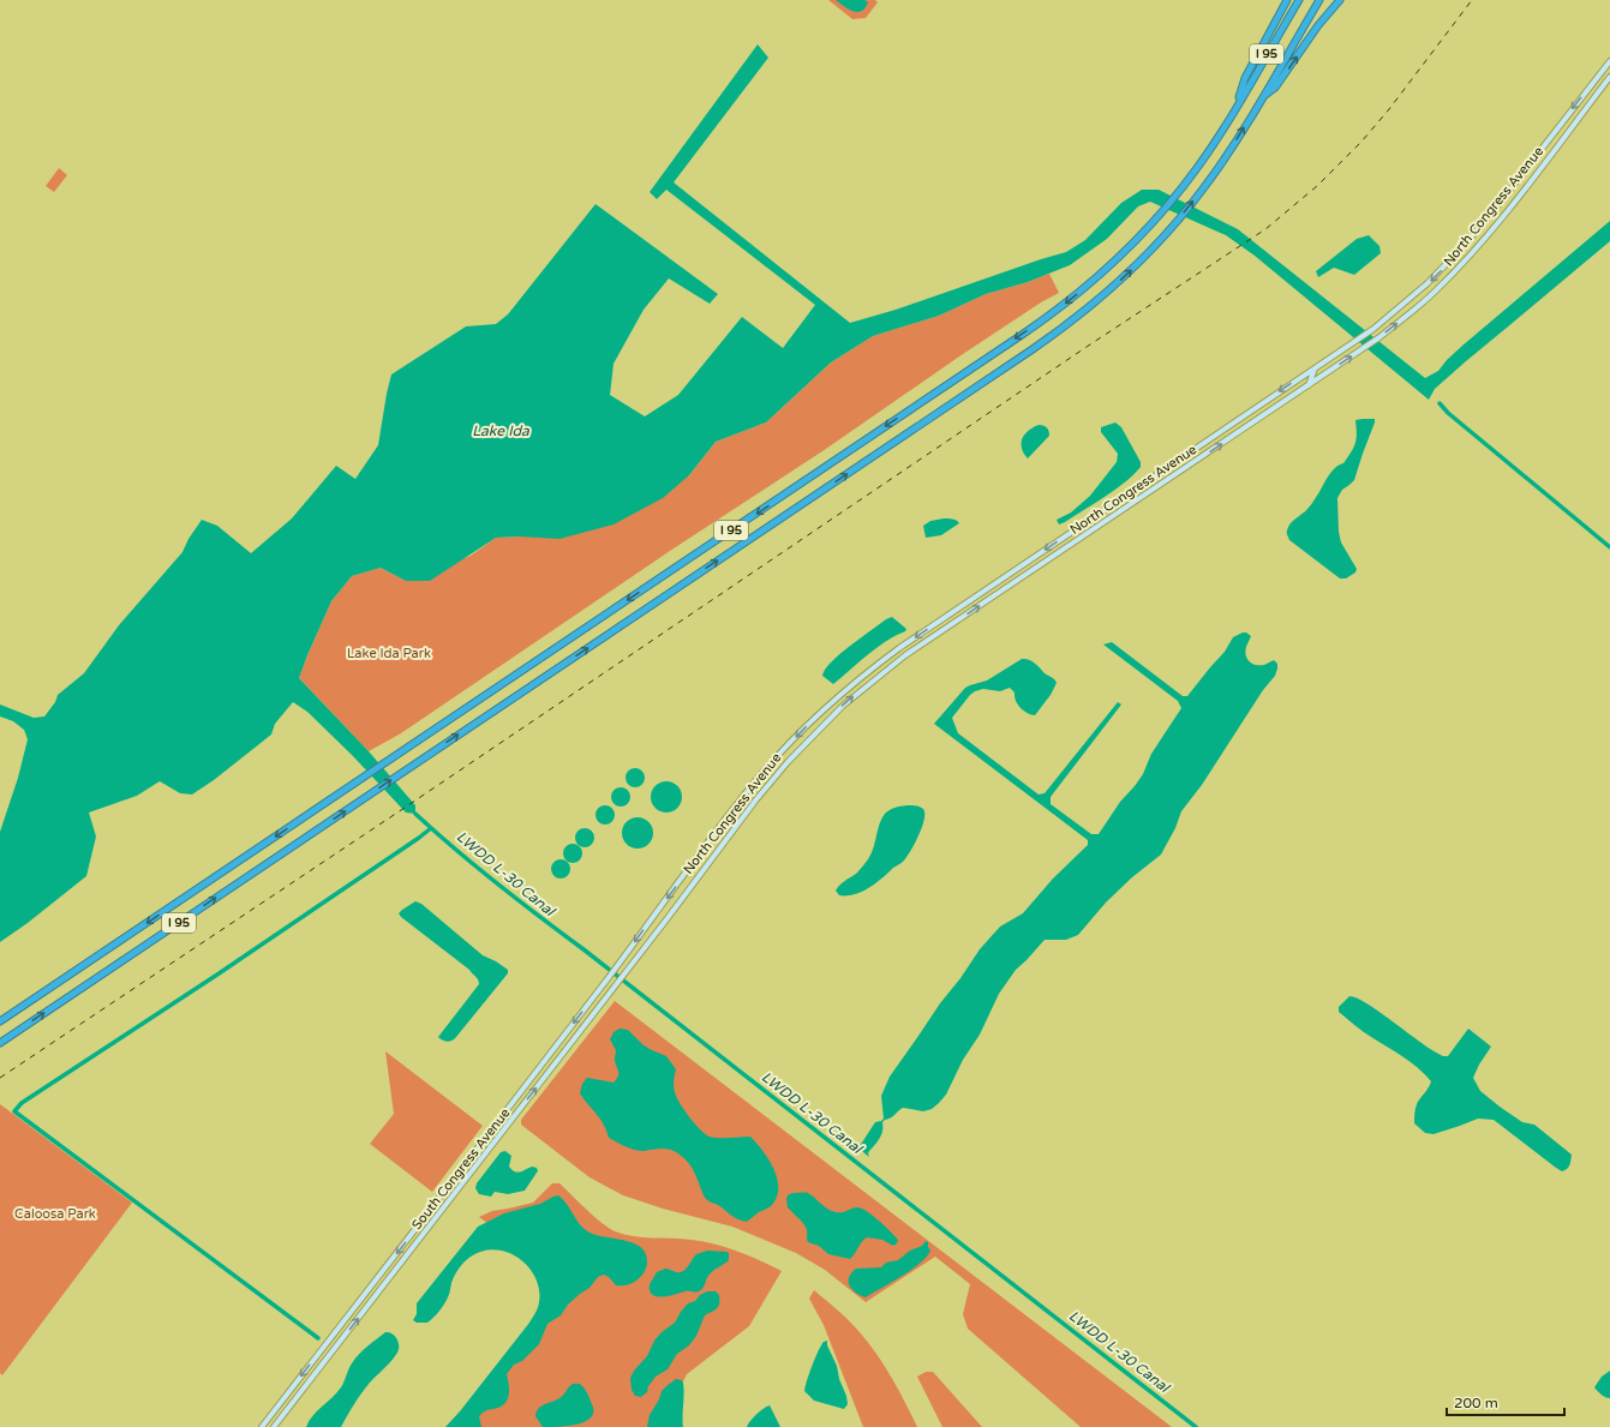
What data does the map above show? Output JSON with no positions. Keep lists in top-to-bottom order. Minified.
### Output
{"streets":{"highway":["I 95"],"main road":["North Congress Avenue","South Congress Avenue"]},"crossings":[["North Congress Avenue","South Congress Avenue"]],"water":["Lake Ida","LWDD L-30 Canal"],"parks":["Lake Ida Park","Caloosa Park"],"scale_bar":"200 m"}
